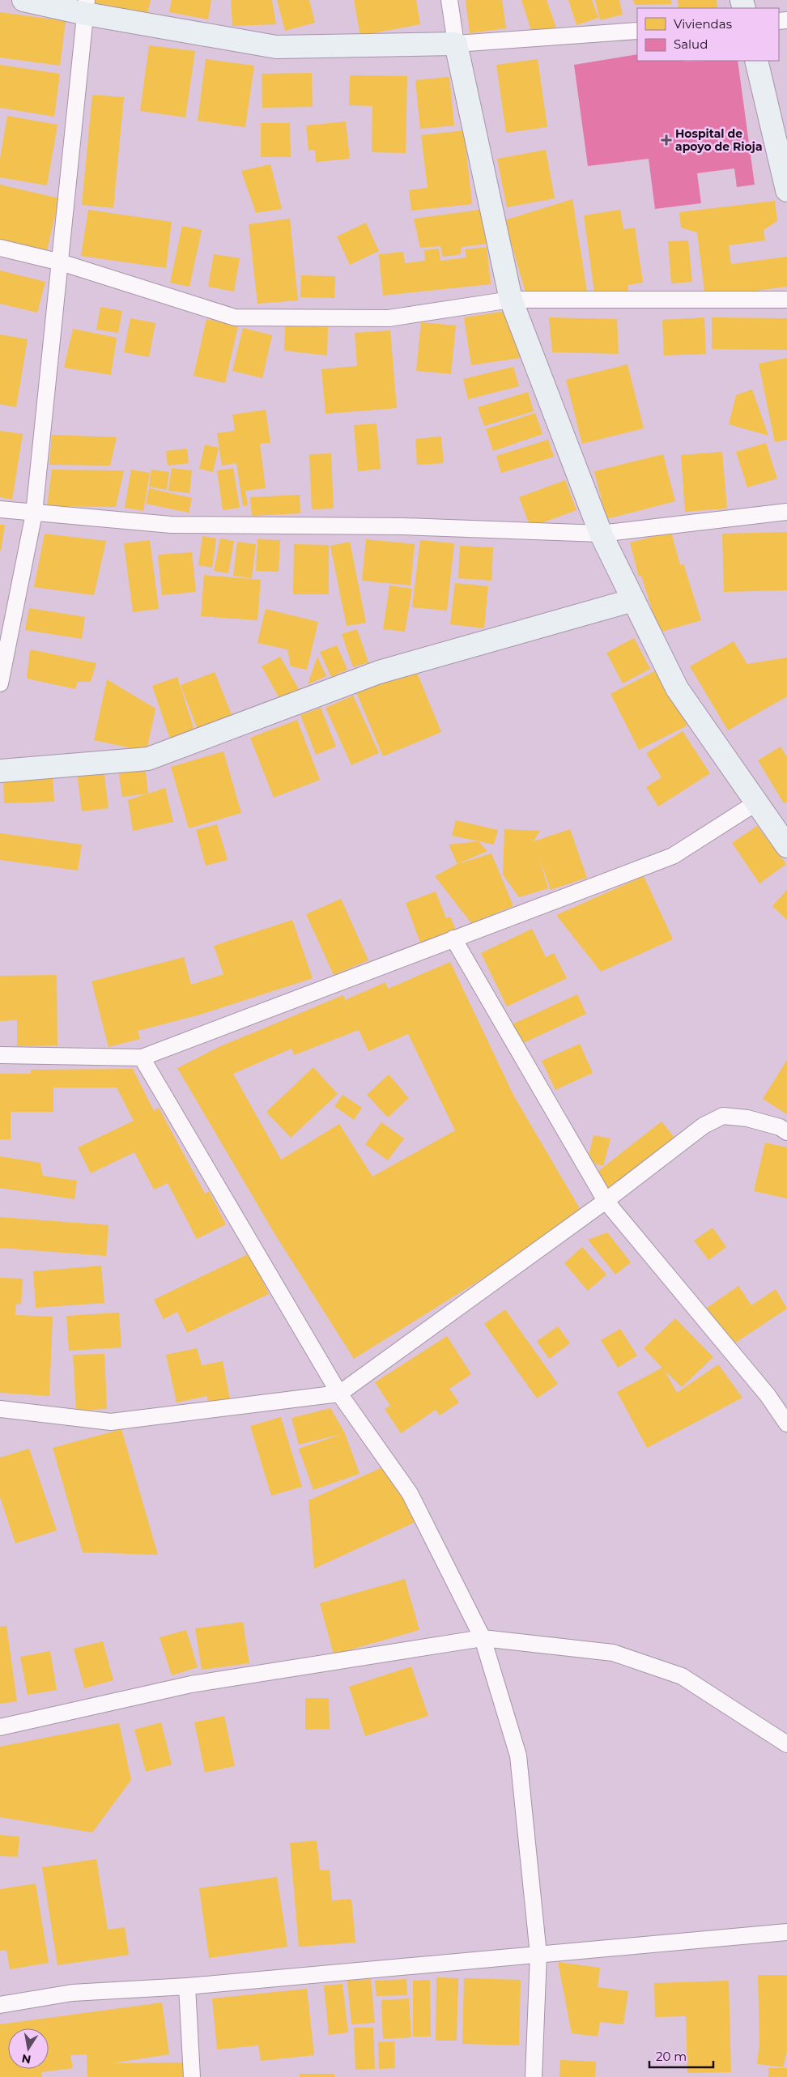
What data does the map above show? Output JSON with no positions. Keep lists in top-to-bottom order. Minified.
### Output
{"places":{"health":["Hospital de apoyo de Rioja"]},"legend":["Viviendas","Salud"],"scale_bar":"20 m","north":"bottom"}
